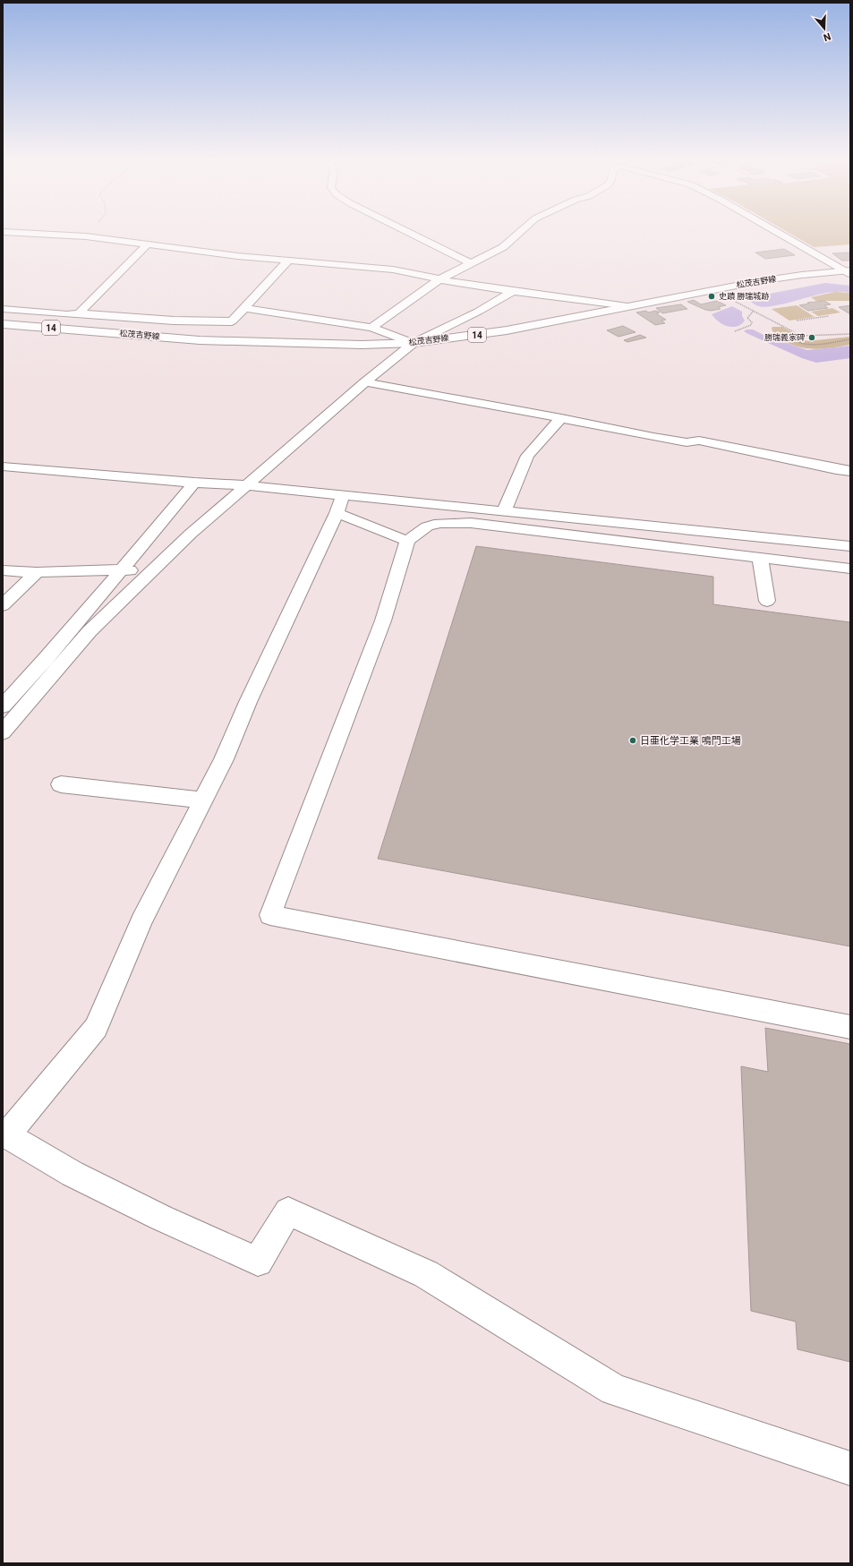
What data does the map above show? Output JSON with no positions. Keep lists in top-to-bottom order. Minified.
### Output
{"streets":{"street":["松茂吉野線","14"]},"places":["史蹟 勝瑞城跡","勝瑞義家碑","日亜化学工業 鳴門工場"],"north":"bottom"}
